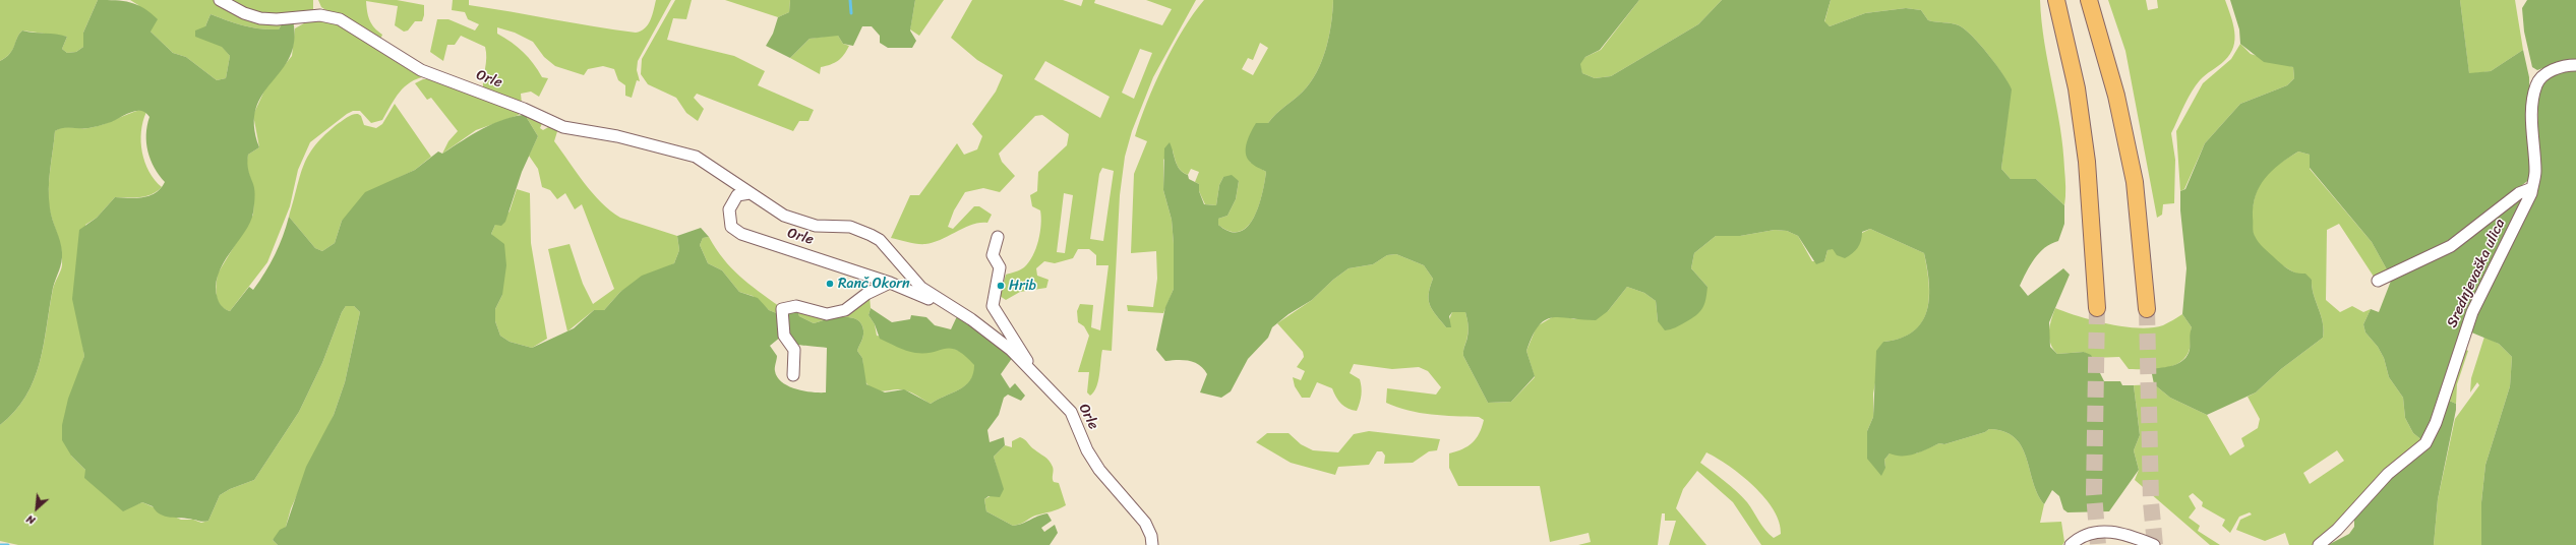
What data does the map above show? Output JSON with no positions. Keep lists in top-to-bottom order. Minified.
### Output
{"streets":{"street":["Orle","Srednjevaška ulica"]},"places":["Ranč Okorn","Hrib"],"north":"bottom left"}
